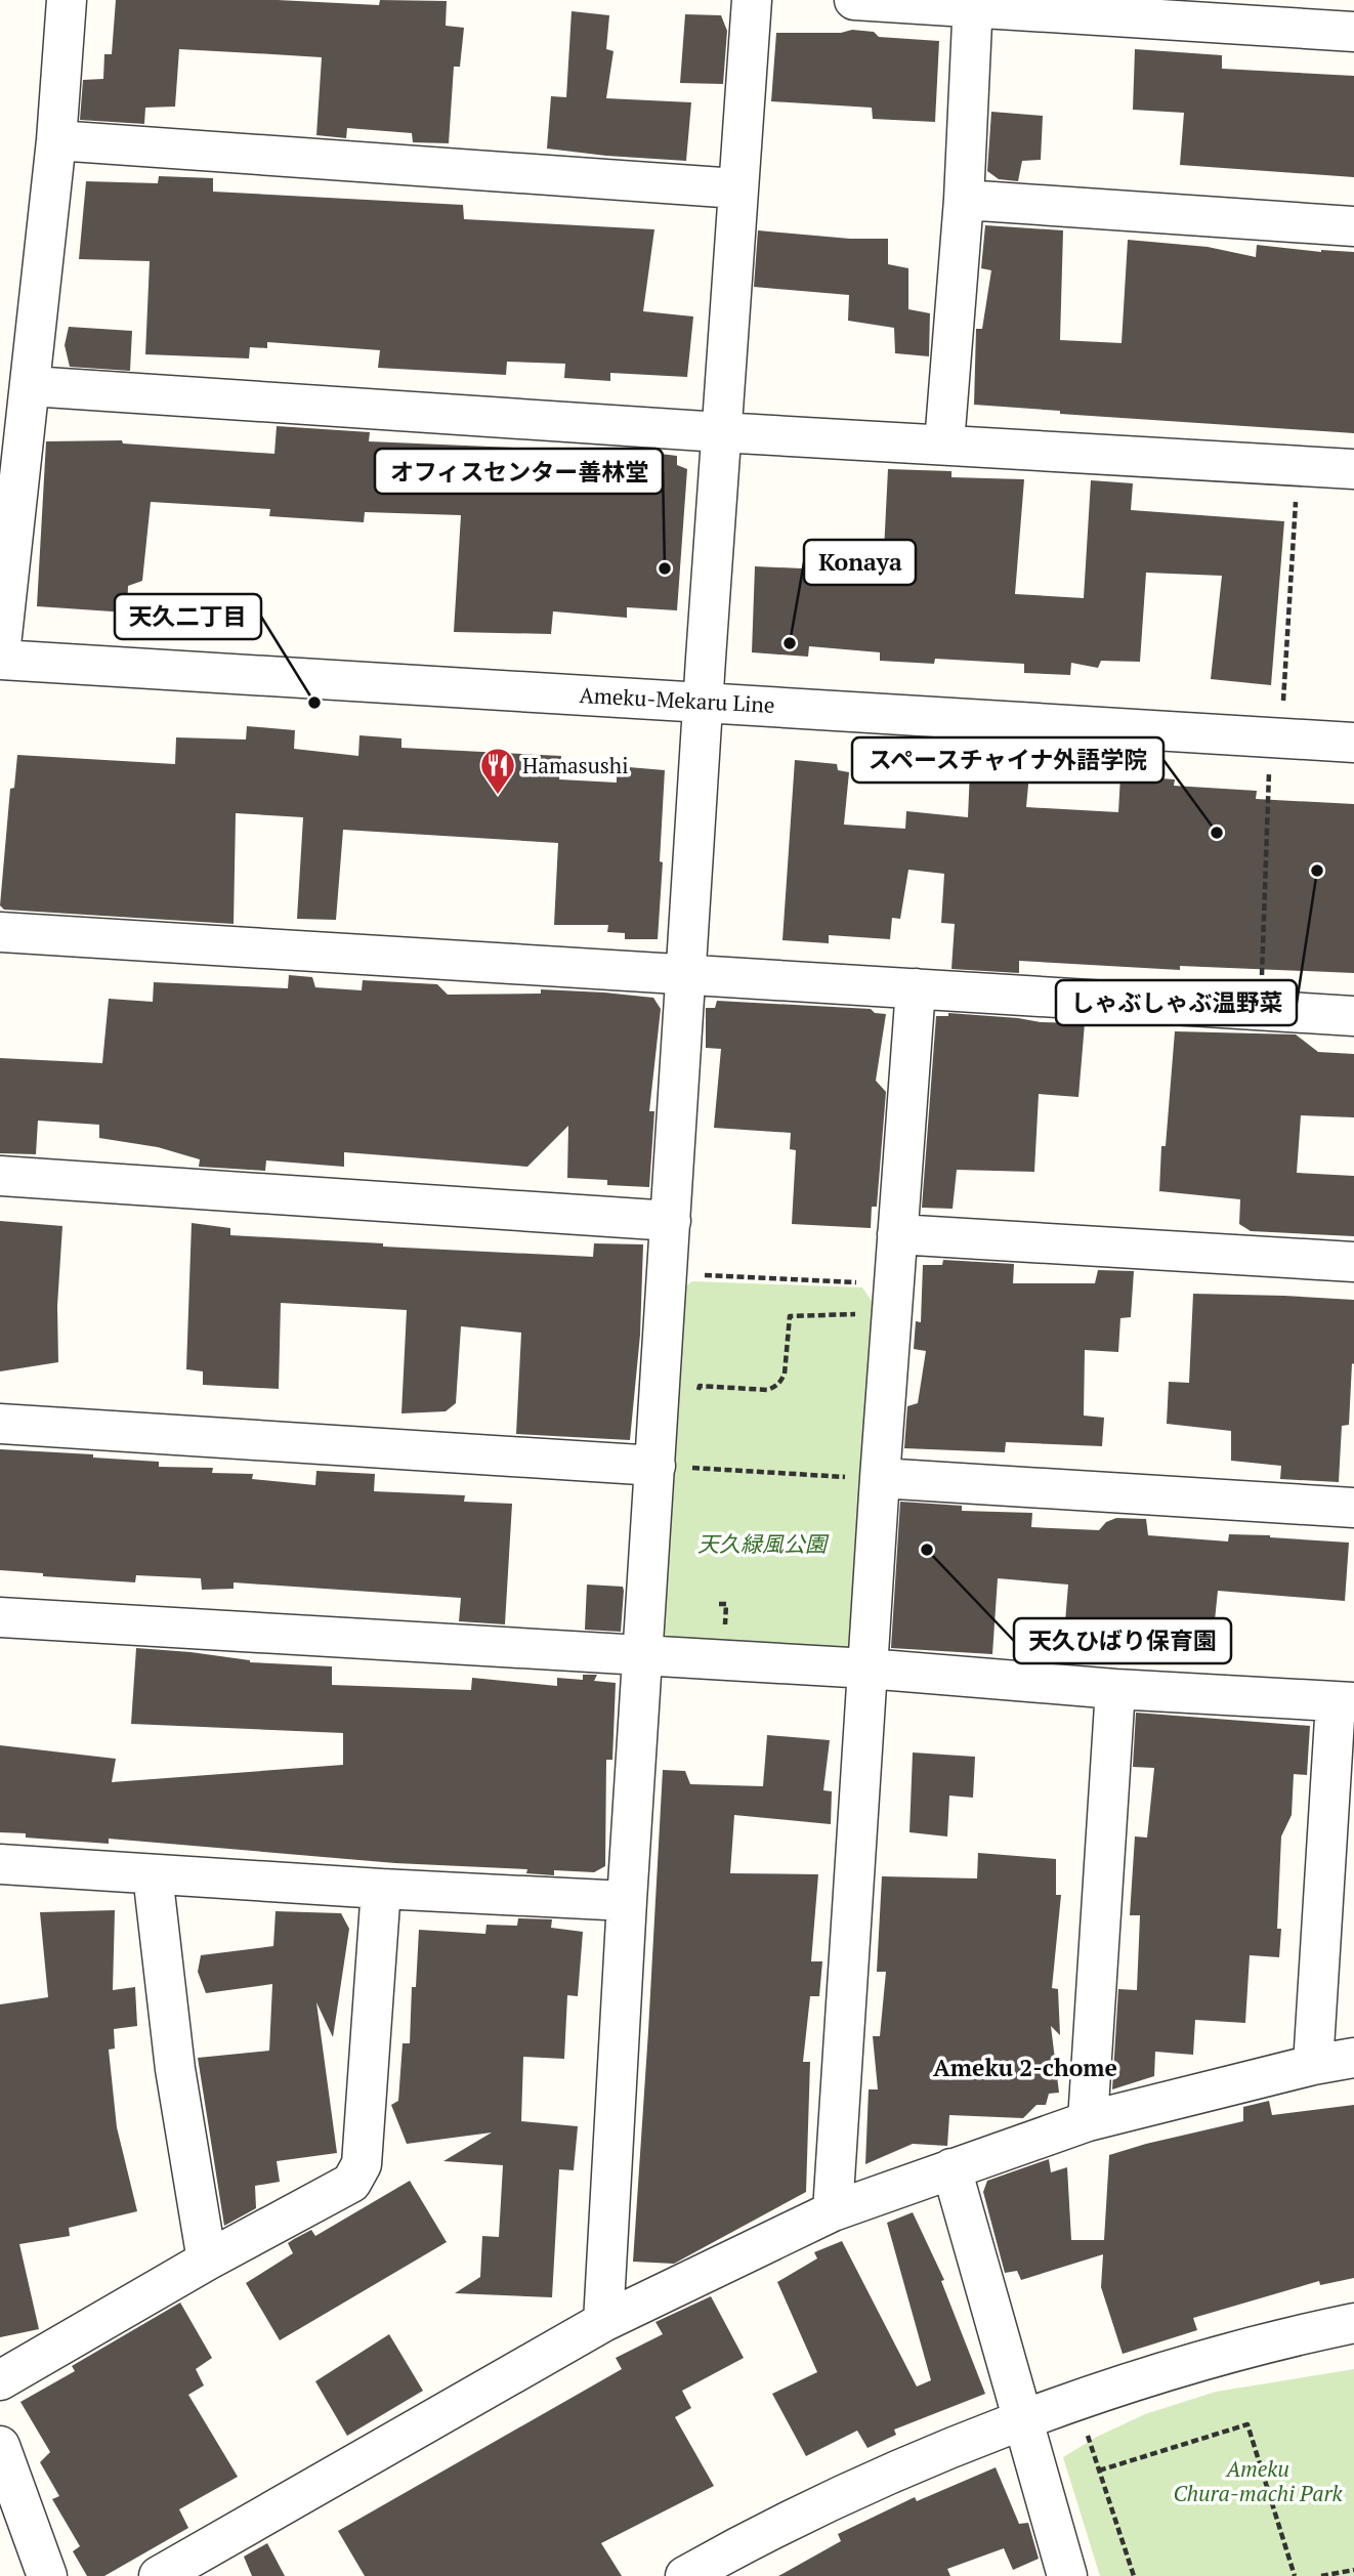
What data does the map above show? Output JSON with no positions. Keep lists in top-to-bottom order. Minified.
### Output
{"streets":{"street":["Ameku-Mekaru Line"]},"districts":["Ameku 2-chome"],"parks":["天久緑風公園","Ameku Chura-machi Park"],"places":{"other":["オフィスセンター善林堂","Konaya","天久二丁目","スペースチャイナ外語学院","しゃぶしゃぶ温野菜","天久ひばり保育園"],"restaurant":["Hamasushi"]}}
